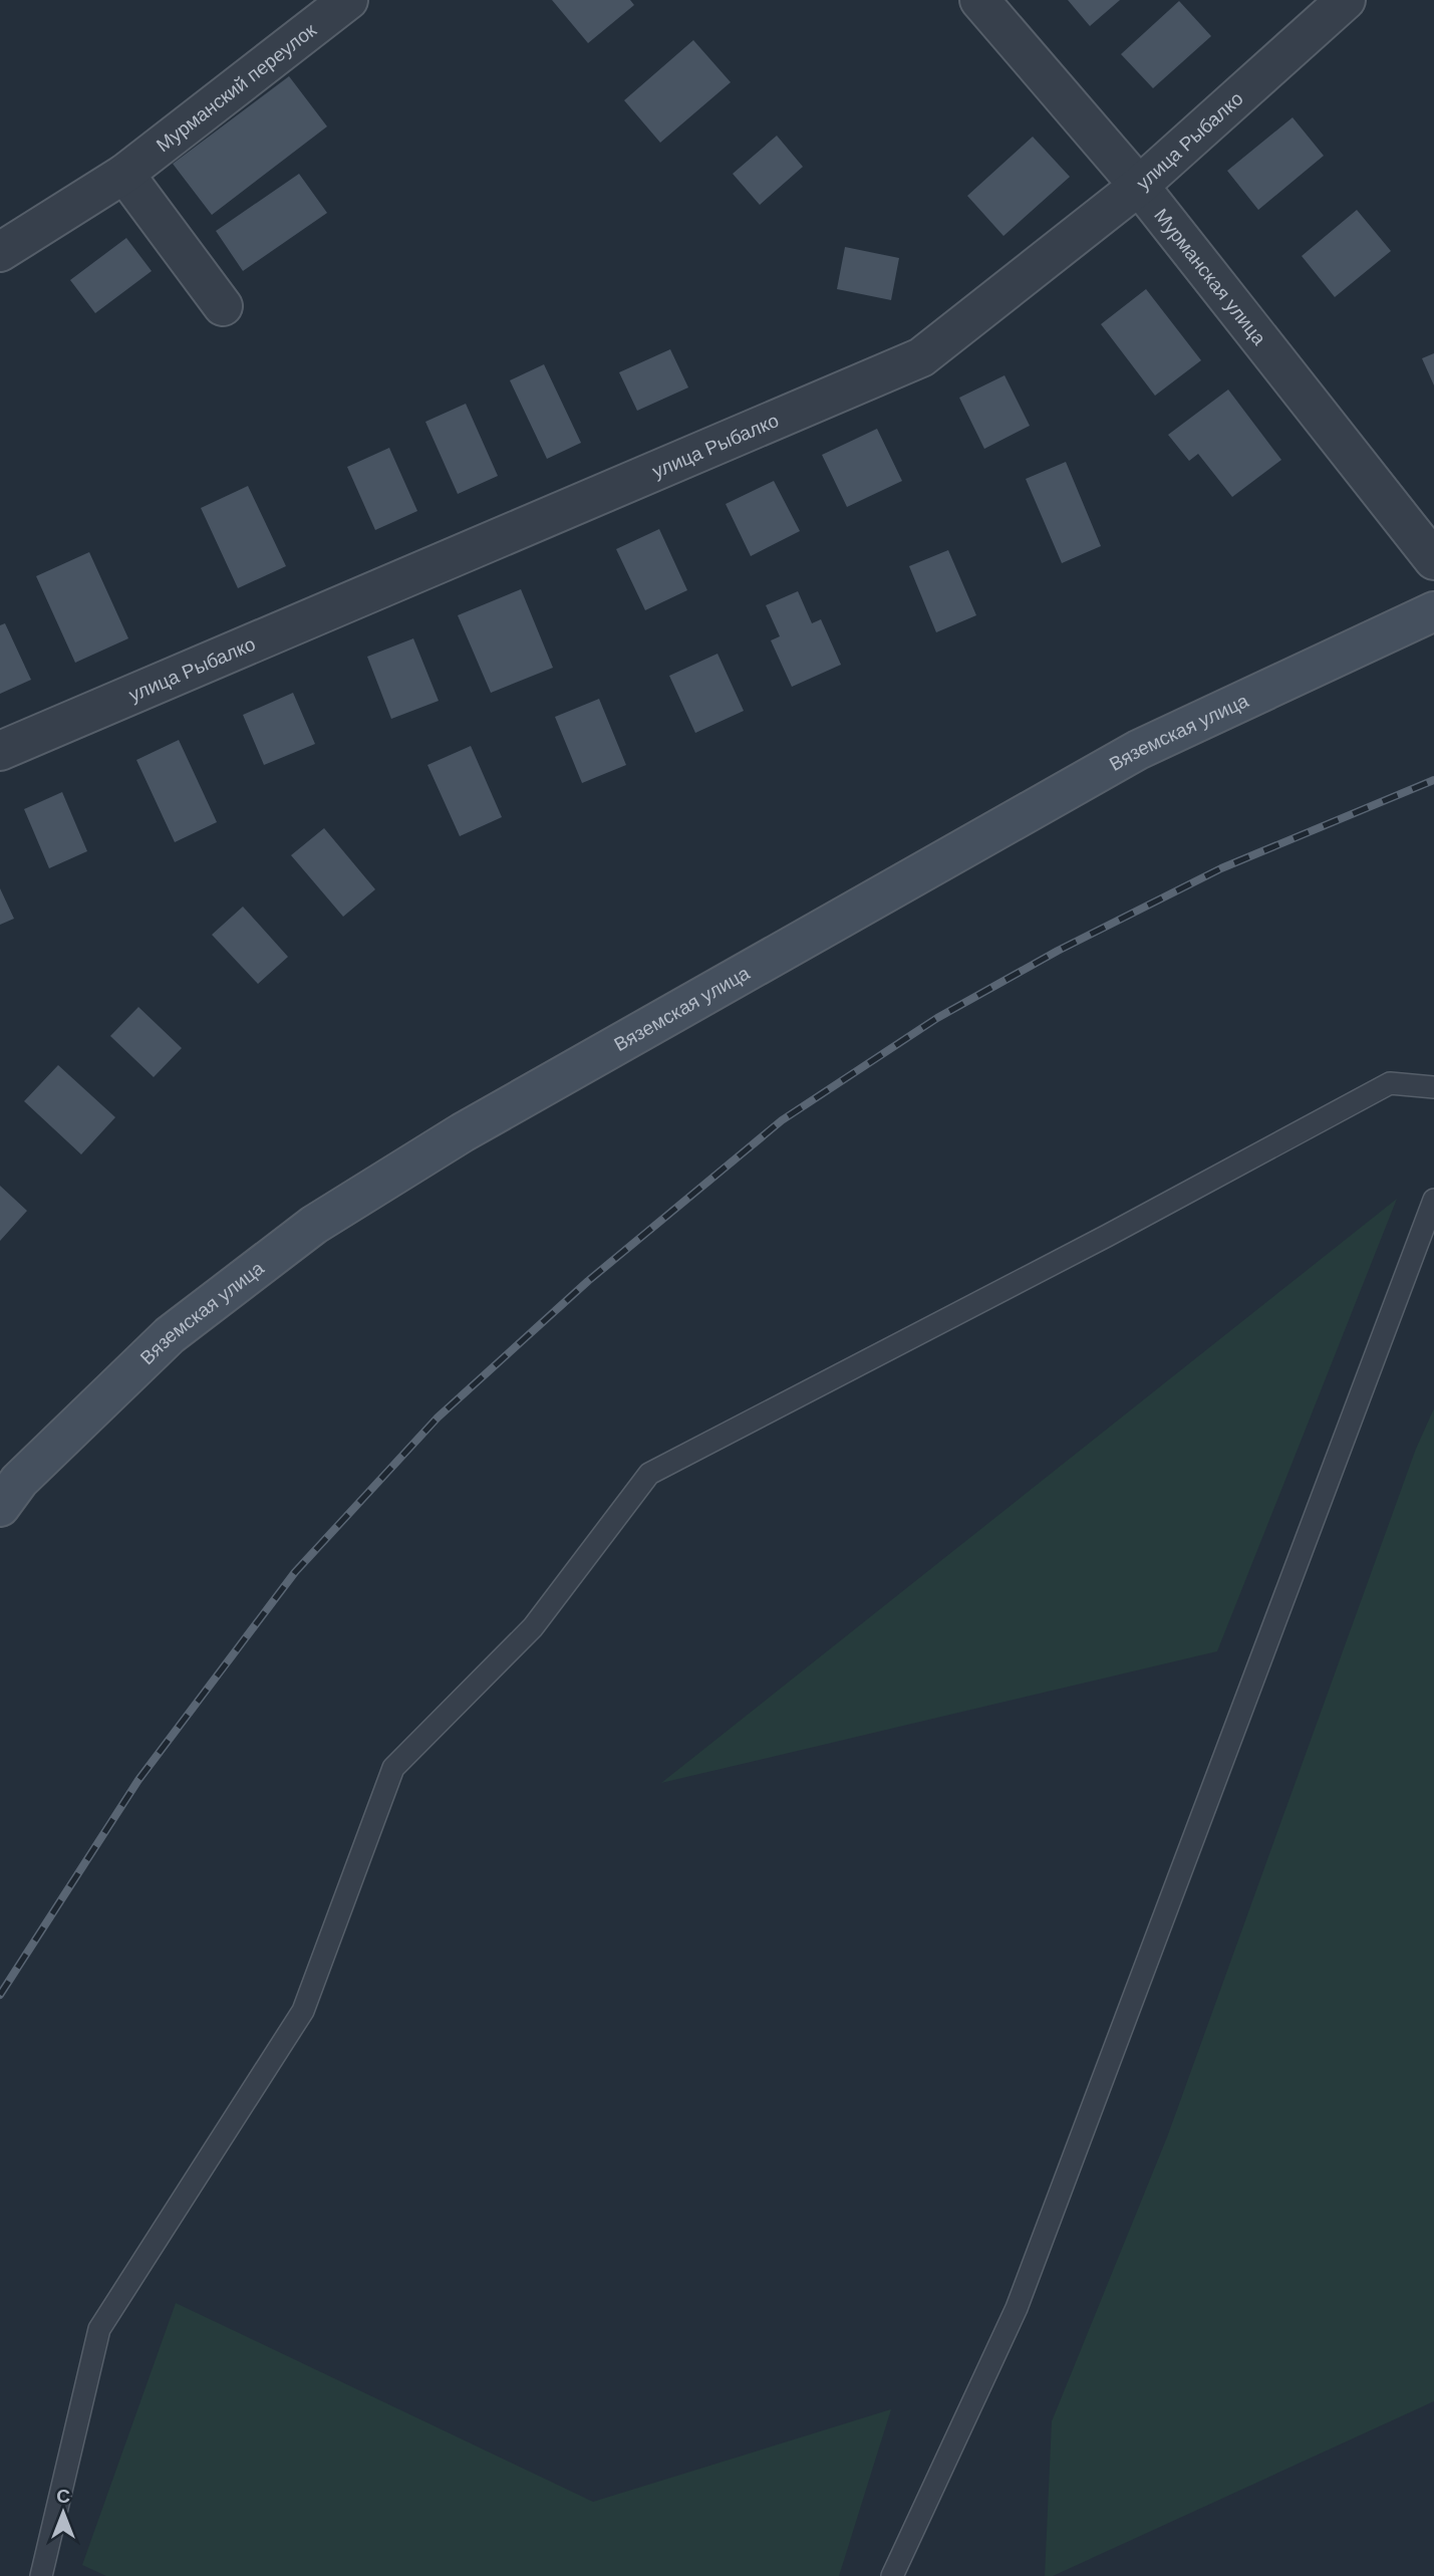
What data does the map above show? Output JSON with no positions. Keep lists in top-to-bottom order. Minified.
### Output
{"streets":{"main road":["Вяземская улица"],"street":["Мурманский переулок","улица Рыбалко","Мурманская улица"]},"crossings":[["улица Рыбалко","Мурманская улица"]],"north":"top"}
